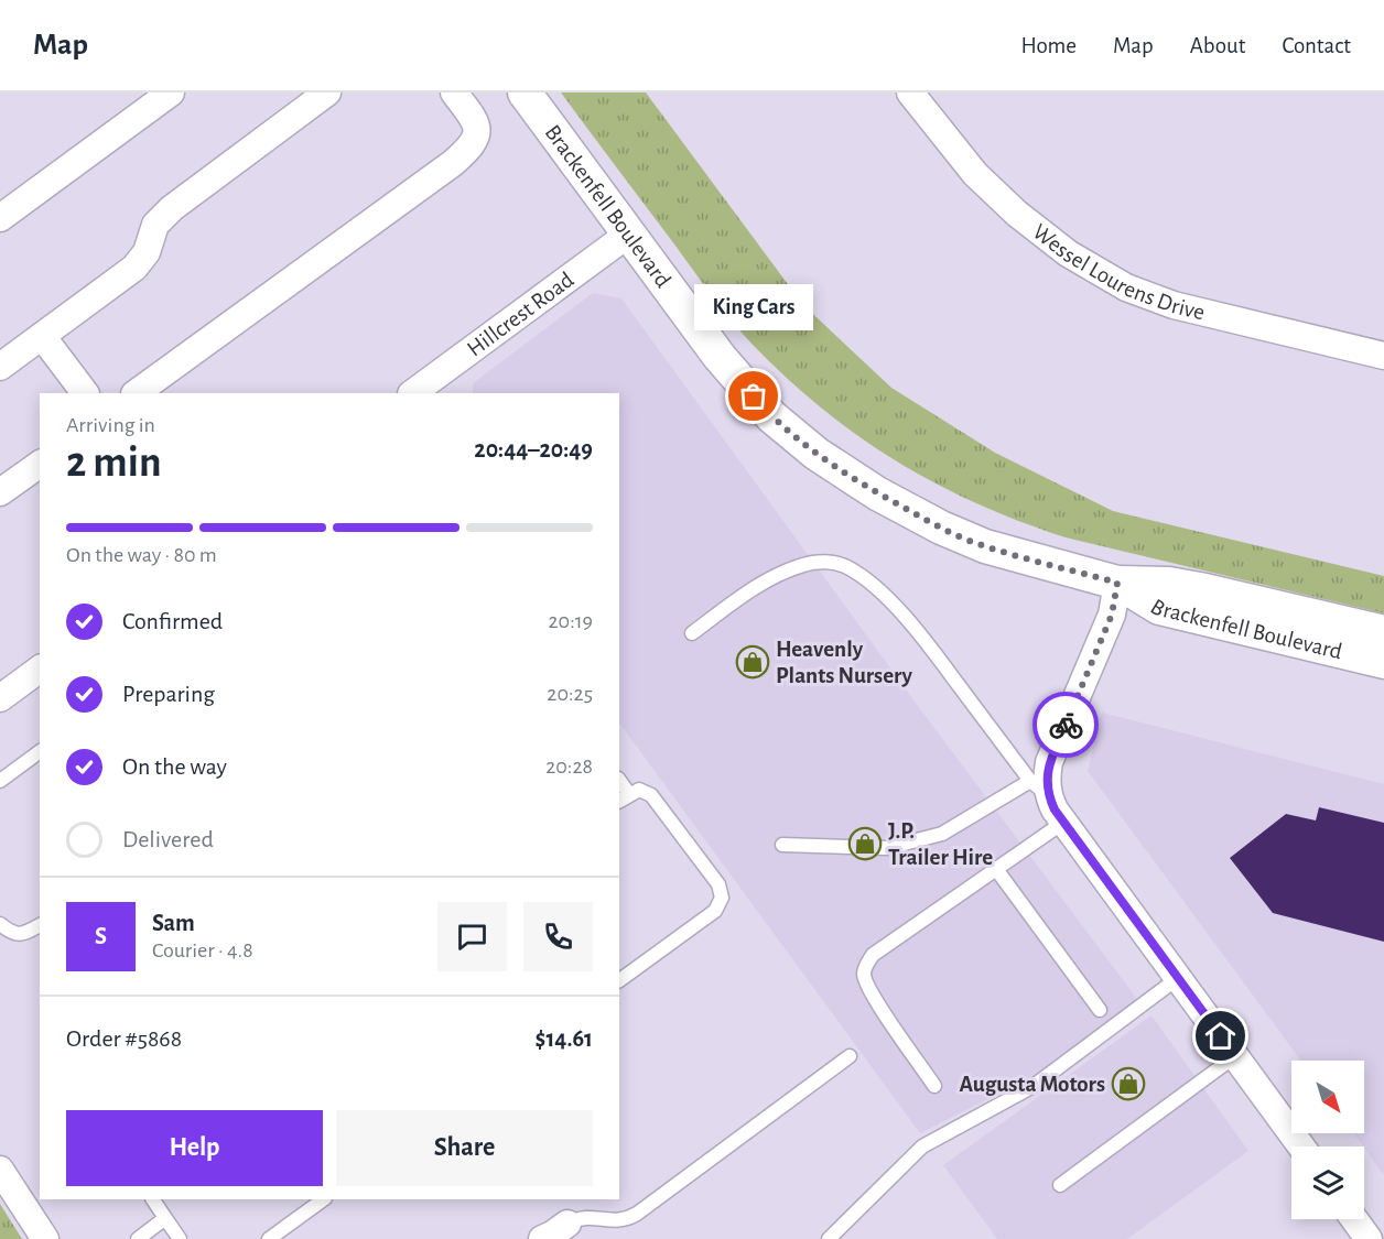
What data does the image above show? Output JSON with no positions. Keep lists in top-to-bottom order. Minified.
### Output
{"streets":{"street":["Brackenfell Boulevard","Wessel Lourens Drive","Hillcrest Road"]},"crossings":[["Brackenfell Boulevard","Hillcrest Road"]],"places":{"other":["King Cars"],"shop":["Heavenly Plants Nursery","J.P. Trailer Hire","Augusta Motors"]},"north":"bottom right","page":{"header":"Map","nav":["Home","Map","About","Contact"],"bubble":"King Cars","heading":["2 min","Arriving in","20:44–20:49"],"panel":["Sam","Courier · 4.8","Order #5868","$14.61"],"bar":"On the way · 80 m","list":[["Confirmed","20:19"],["Preparing","20:25"],["On the way","20:28"],"Delivered"],"round":"S","buttons":["Help","Share"]}}
